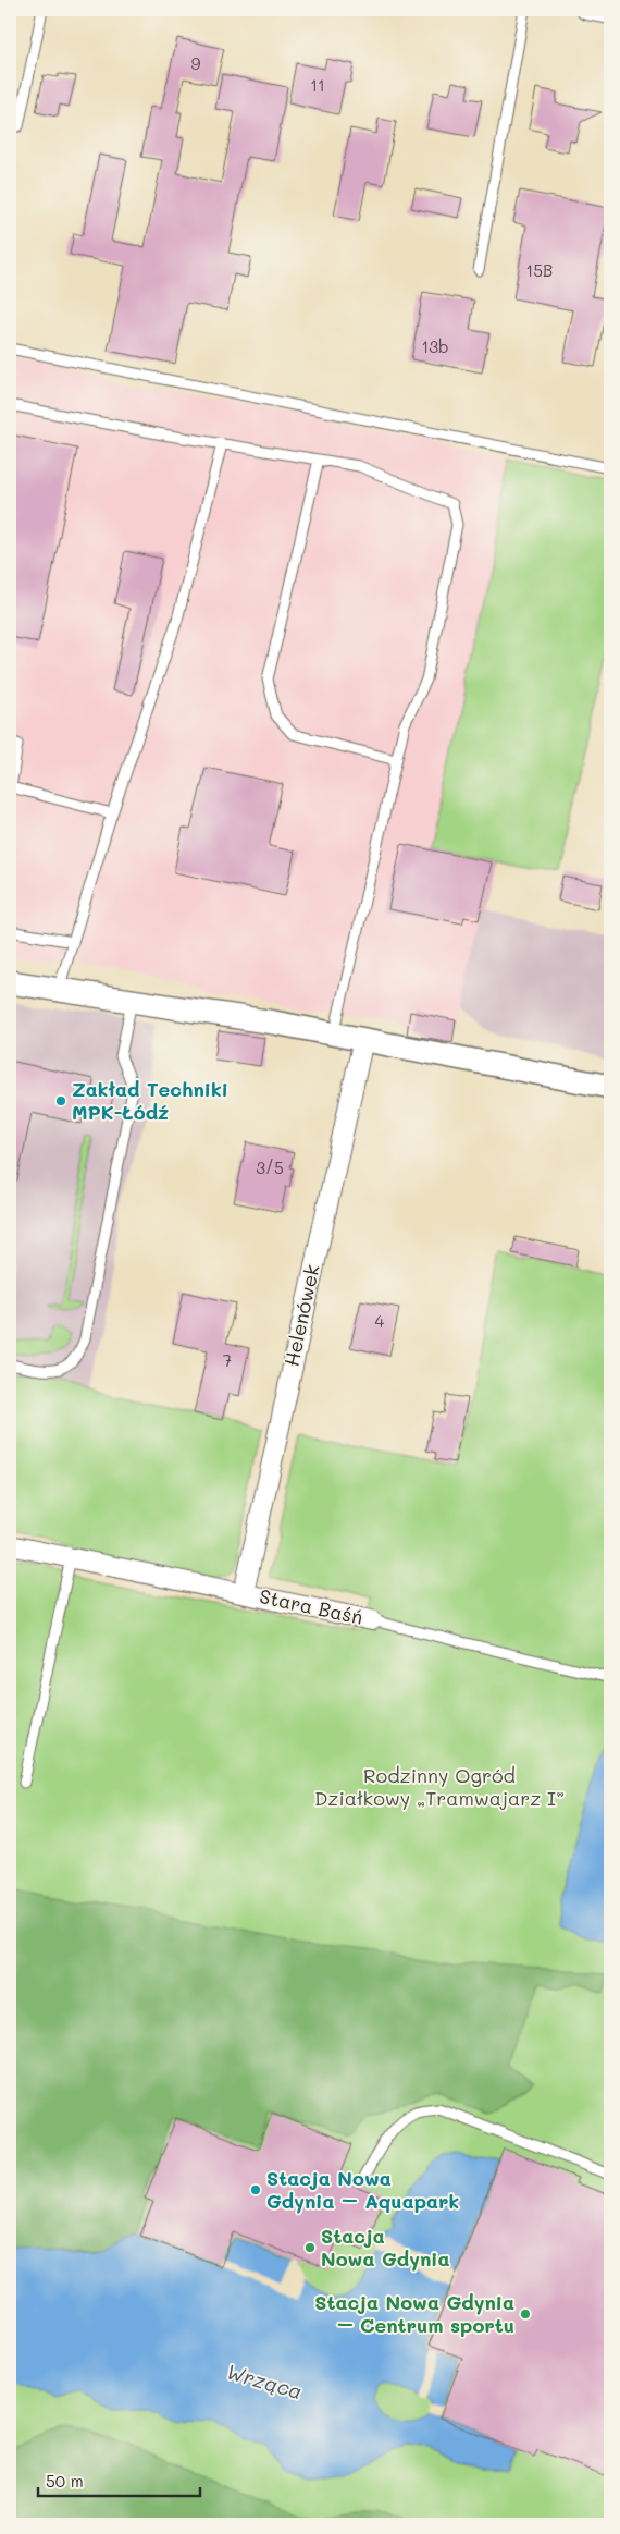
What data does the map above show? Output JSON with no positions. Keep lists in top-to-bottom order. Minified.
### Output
{"streets":{"street":["Helenówek","Stara Baśń"]},"crossings":[["Helenówek","Stara Baśń"]],"water":["Wrząca"],"parks":["Rodzinny Ogród Działkowy „Tramwajarz I”"],"places":["Zakład Techniki MPK-Łódź","Stacja Nowa Gdynia – Aquapark","Stacja Nowa Gdynia","Stacja Nowa Gdynia – Centrum sportu"],"house_numbers":["9","11","15B","13b","3/5","4","7"],"scale_bar":"50 m"}
